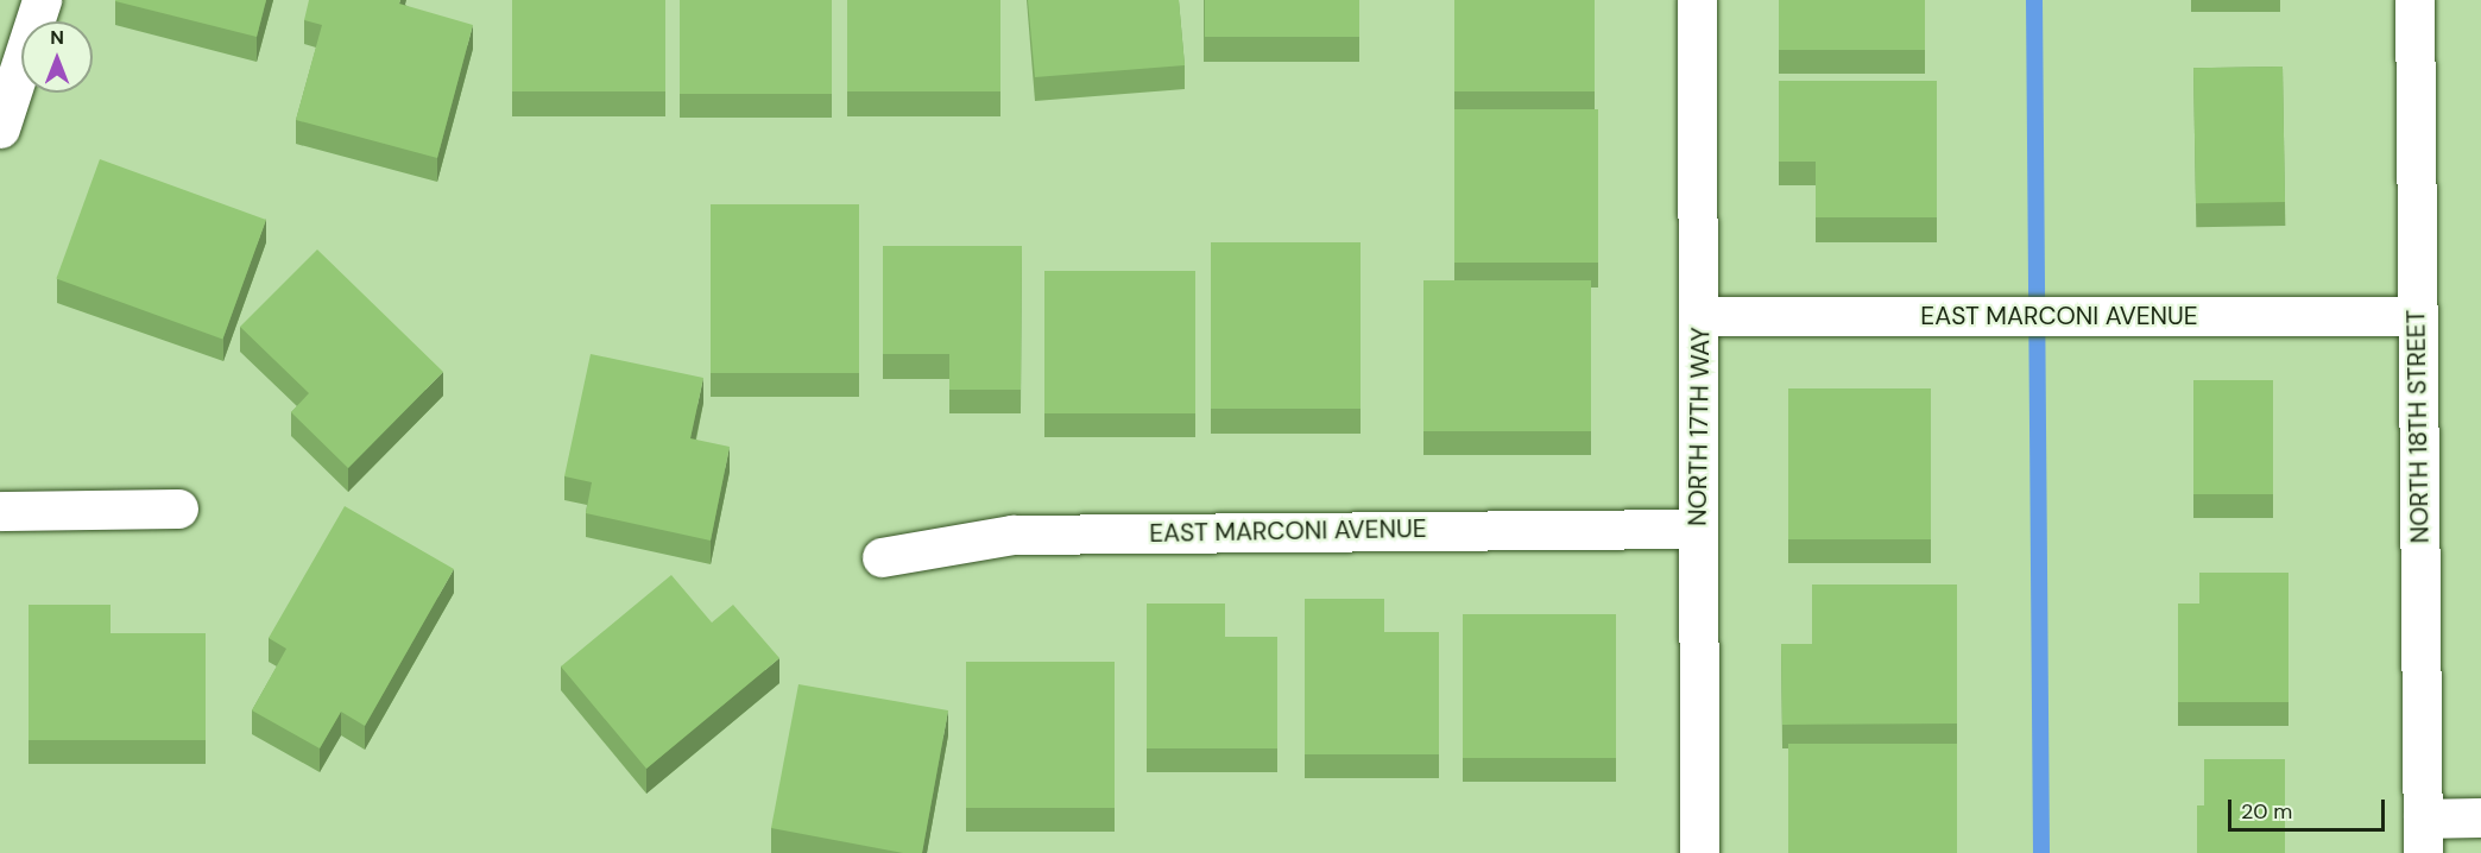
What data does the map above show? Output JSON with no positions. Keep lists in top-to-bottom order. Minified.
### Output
{"streets":{"street":["EAST MARCONI AVENUE","NORTH 17TH WAY","NORTH 18TH STREET"]},"crossings":[["EAST MARCONI AVENUE","NORTH 17TH WAY"],["EAST MARCONI AVENUE","NORTH 18TH STREET"]],"scale_bar":"20 m","north":"top"}
